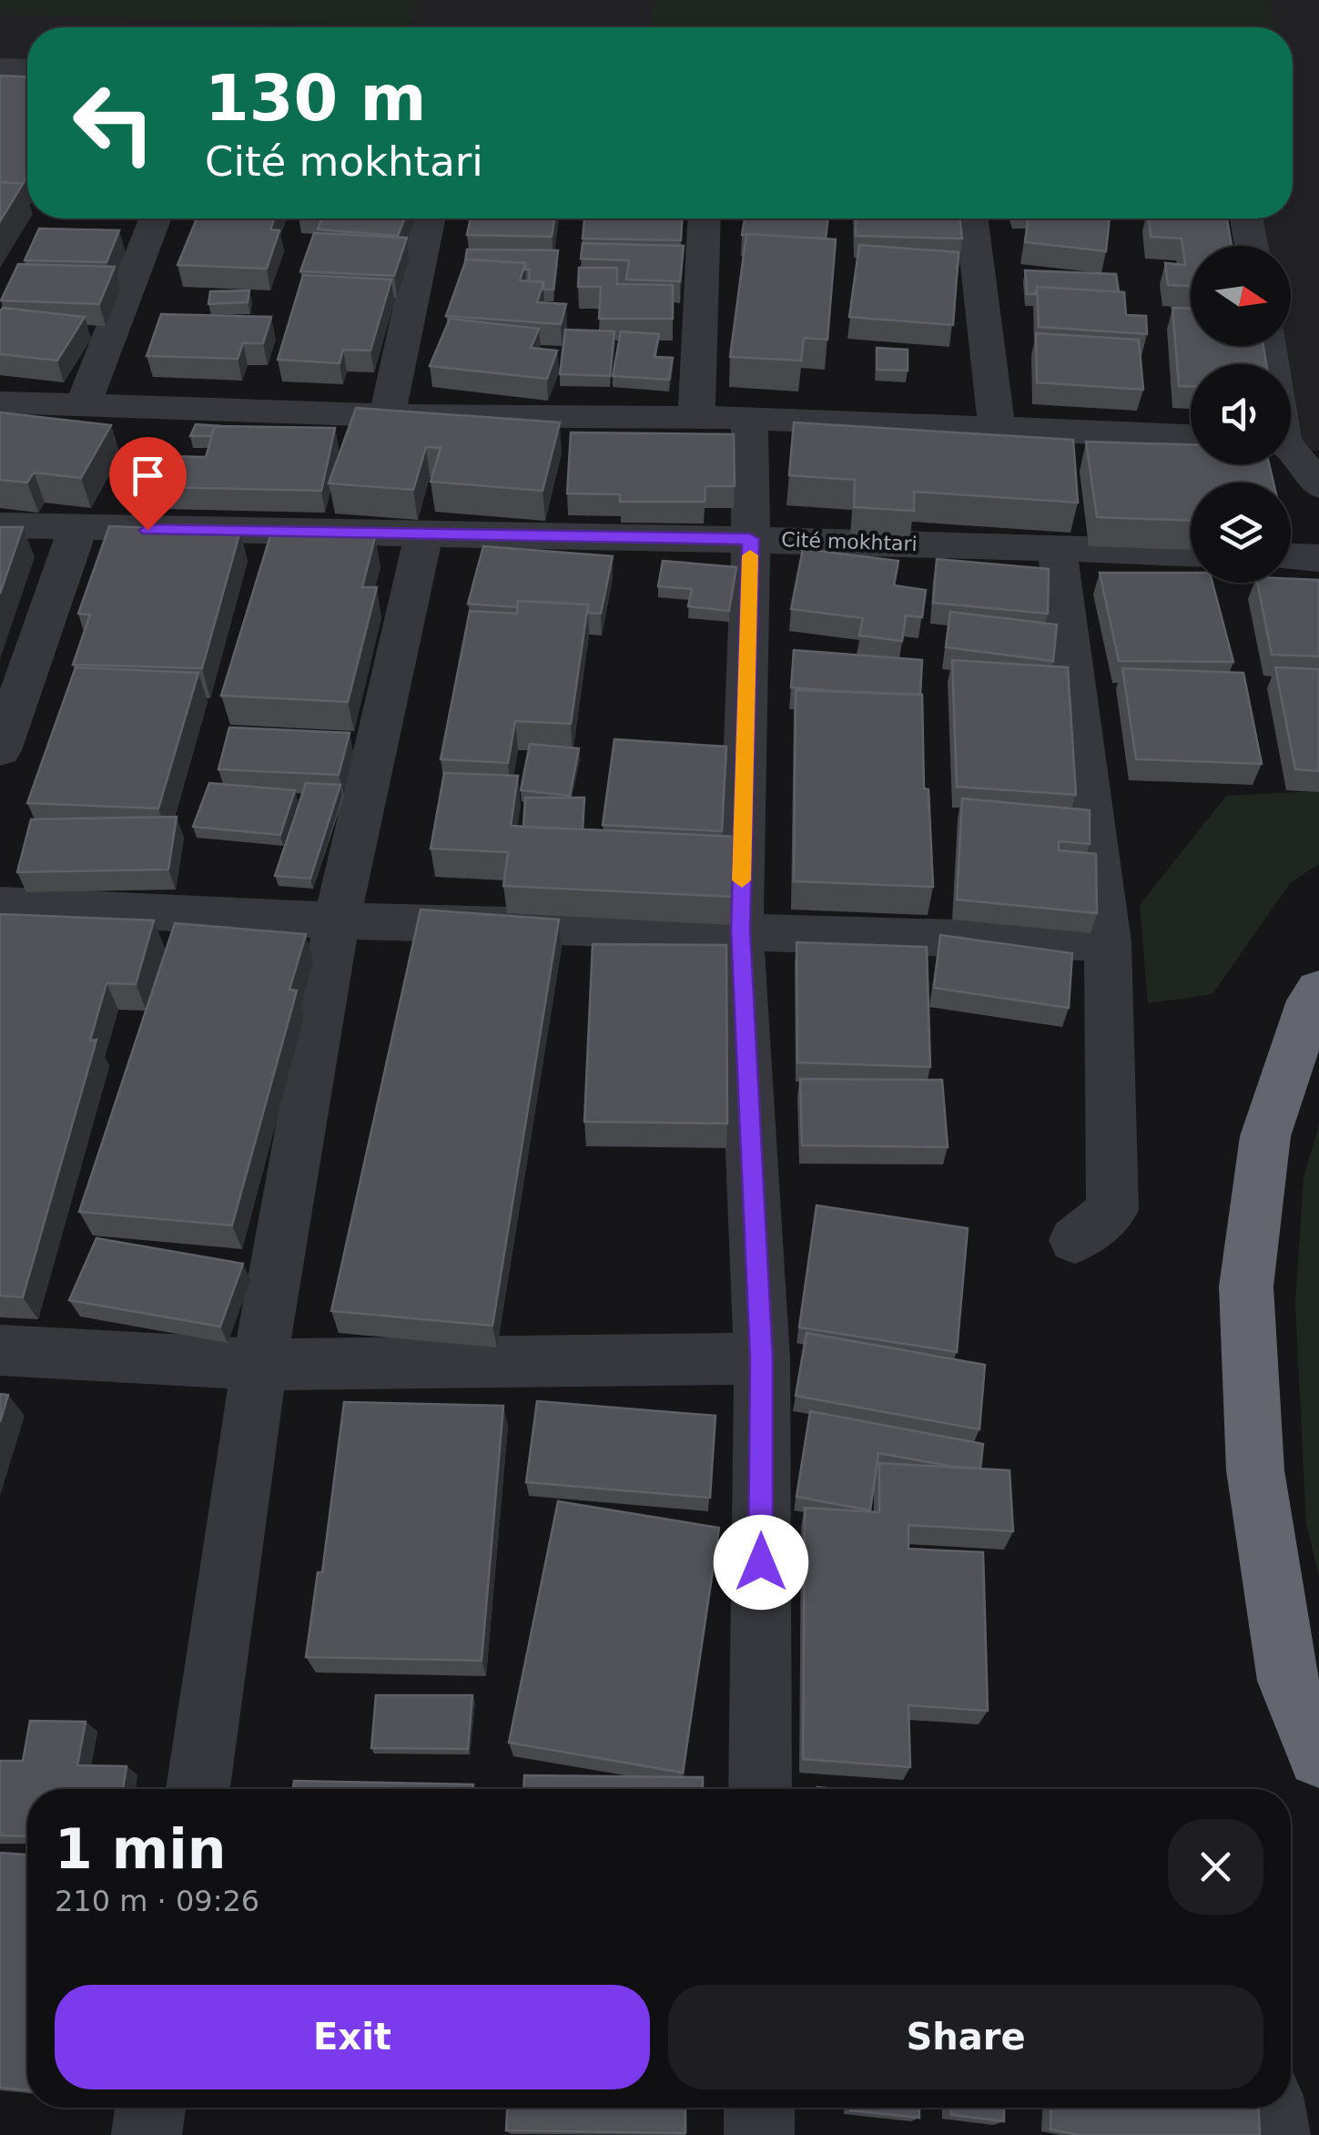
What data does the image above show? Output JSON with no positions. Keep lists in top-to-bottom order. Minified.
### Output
{"streets":{"street":["Cité mokhtari"]},"north":"right","page":{"turn":["130 m","Cité mokhtari"],"heading":["1 min","210 m · 09:26"],"buttons":["Exit","Share"]}}
